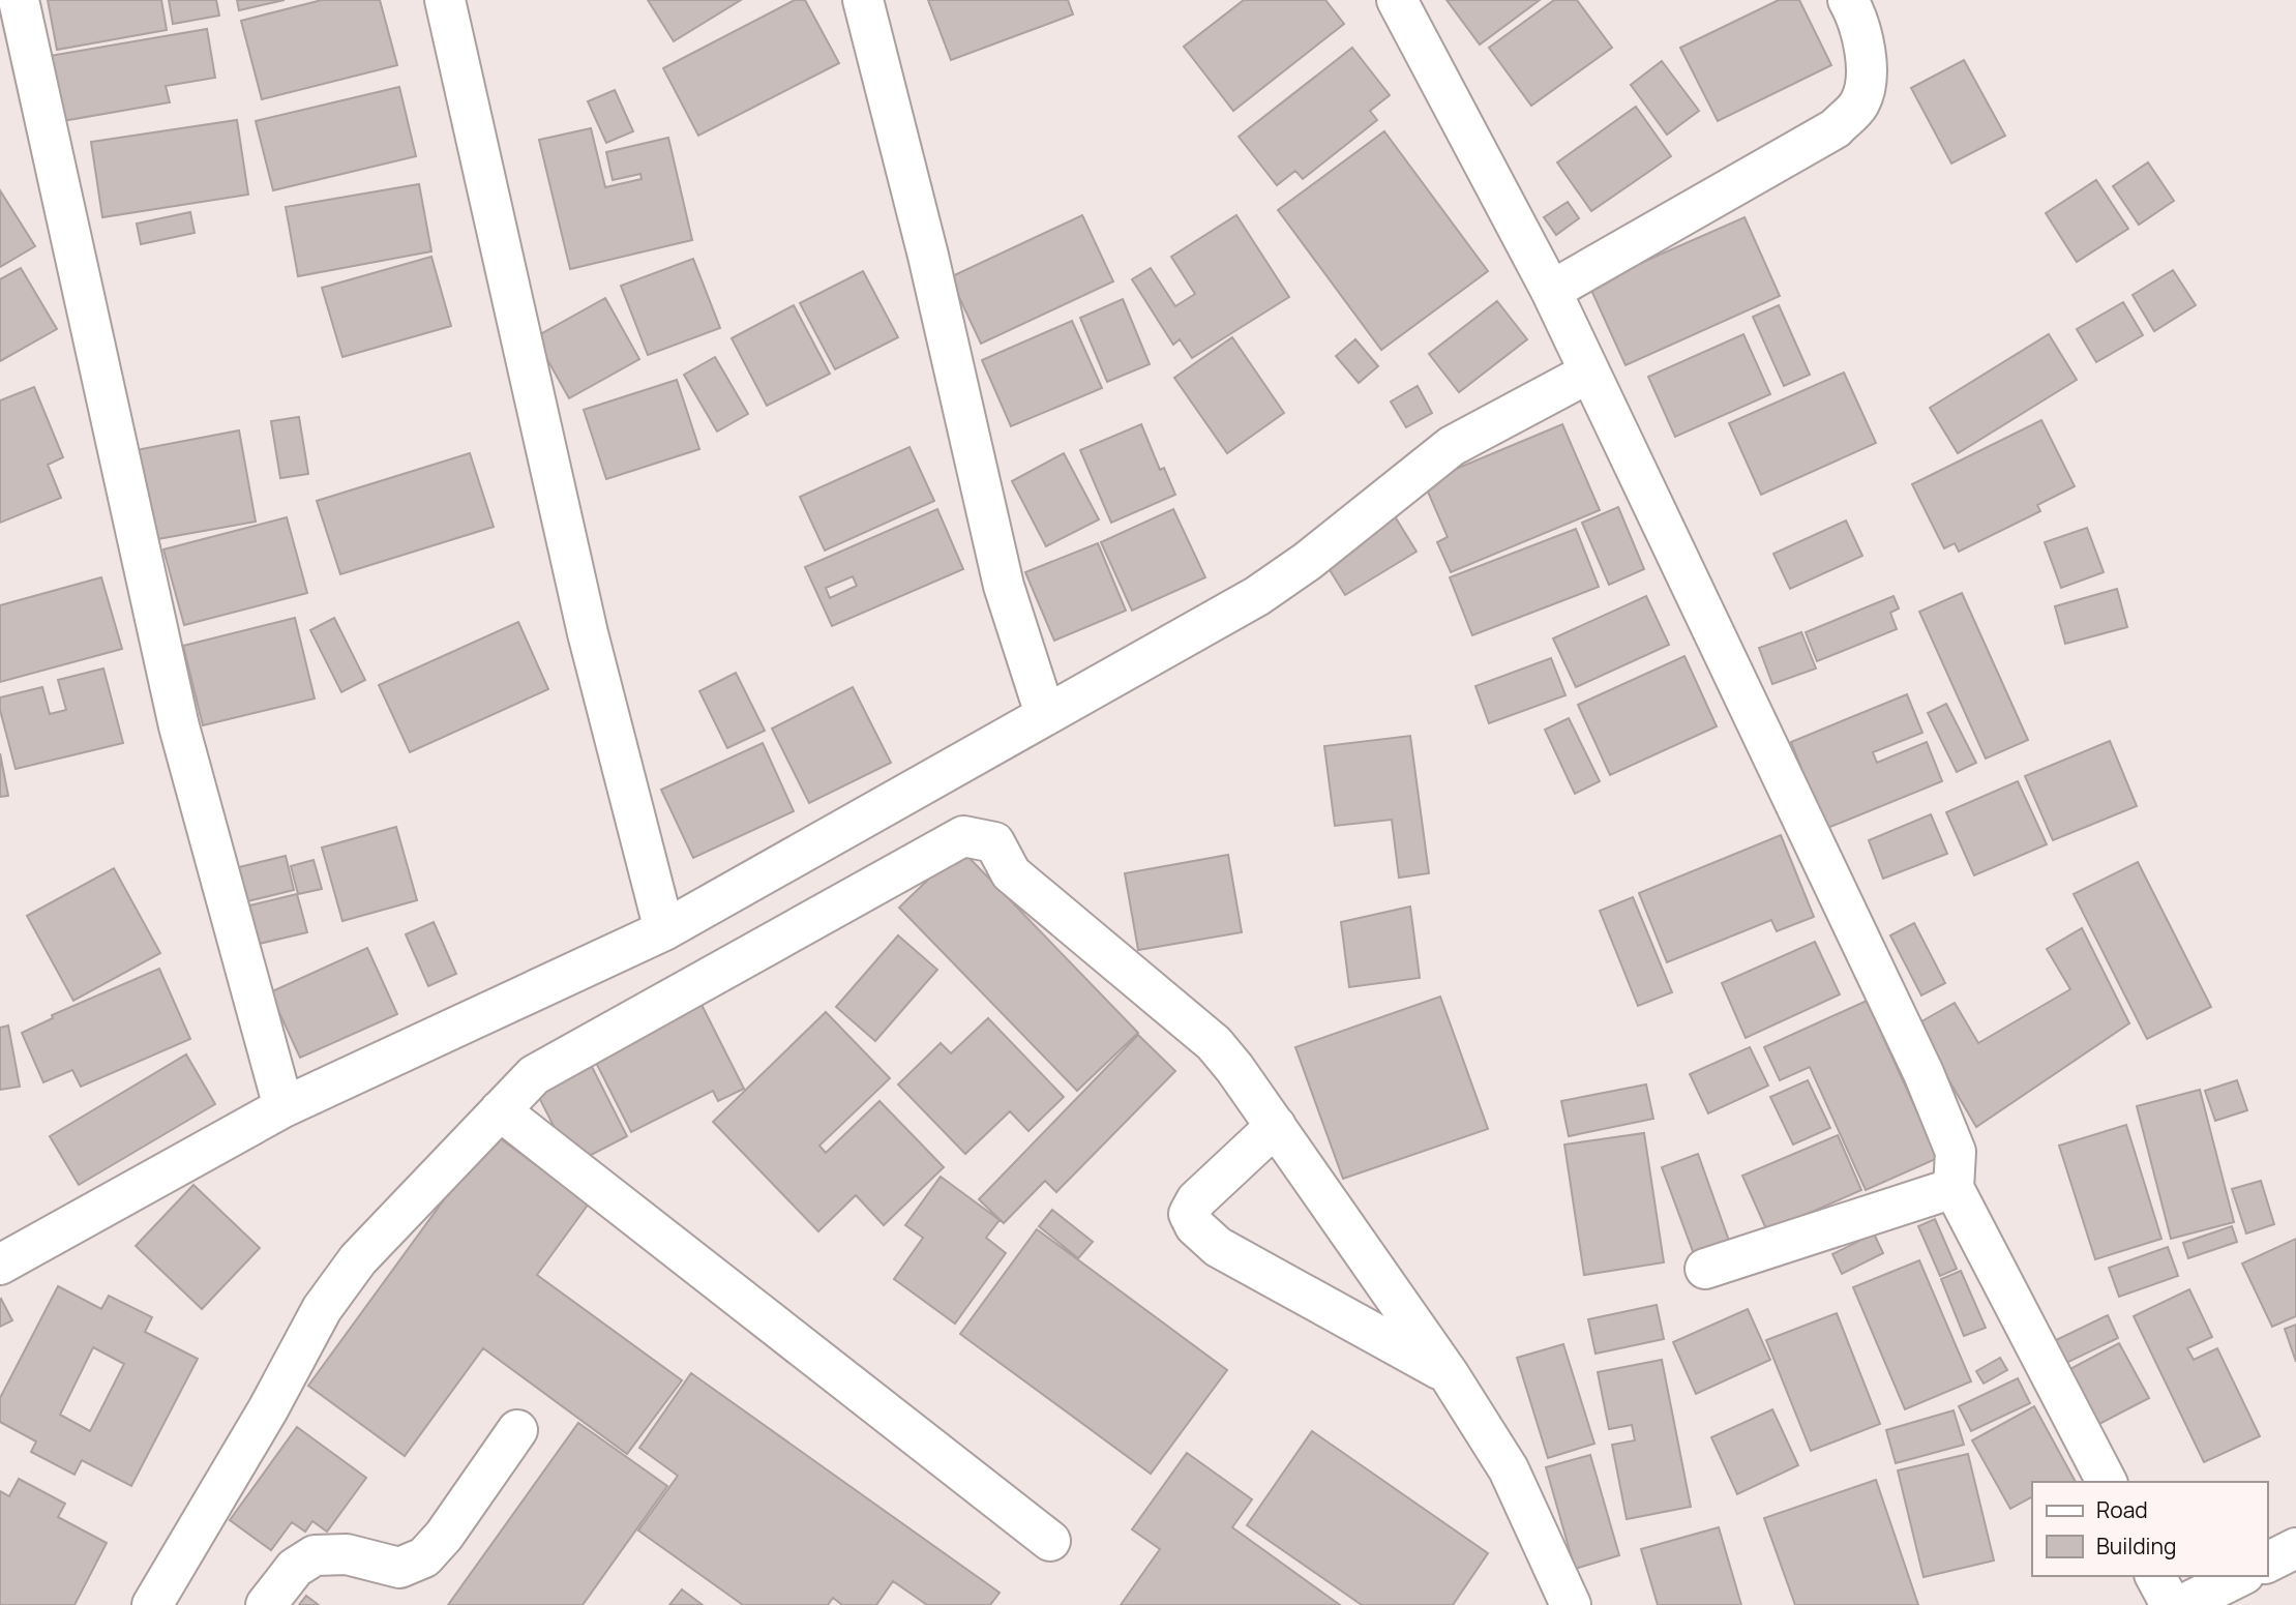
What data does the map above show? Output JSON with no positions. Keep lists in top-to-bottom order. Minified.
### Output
{"legend":["Road","Building"]}
